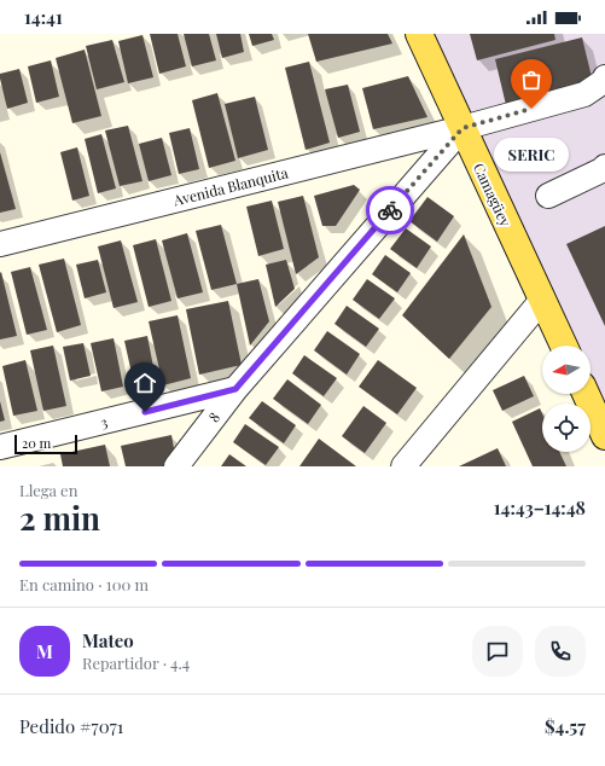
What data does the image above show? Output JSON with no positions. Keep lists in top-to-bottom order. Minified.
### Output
{"streets":{"main road":["Camagüey"],"street":["Avenida Blanquita","8","3"]},"crossings":[["Avenida Blanquita","Camagüey"],["Avenida Blanquita","8"],["Camagüey","8"],["8","3"]],"places":["SERIC"],"scale_bar":"20 m","north":"left","page":{"status":"14:41","bubble":"SERIC","scale":"20 m","heading":["2 min","Llega en","14:43–14:48"],"panel":["Mateo","Repartidor · 4.4","Pedido #7071","$4.57"],"bar":"En camino · 100 m","round":"M"}}
